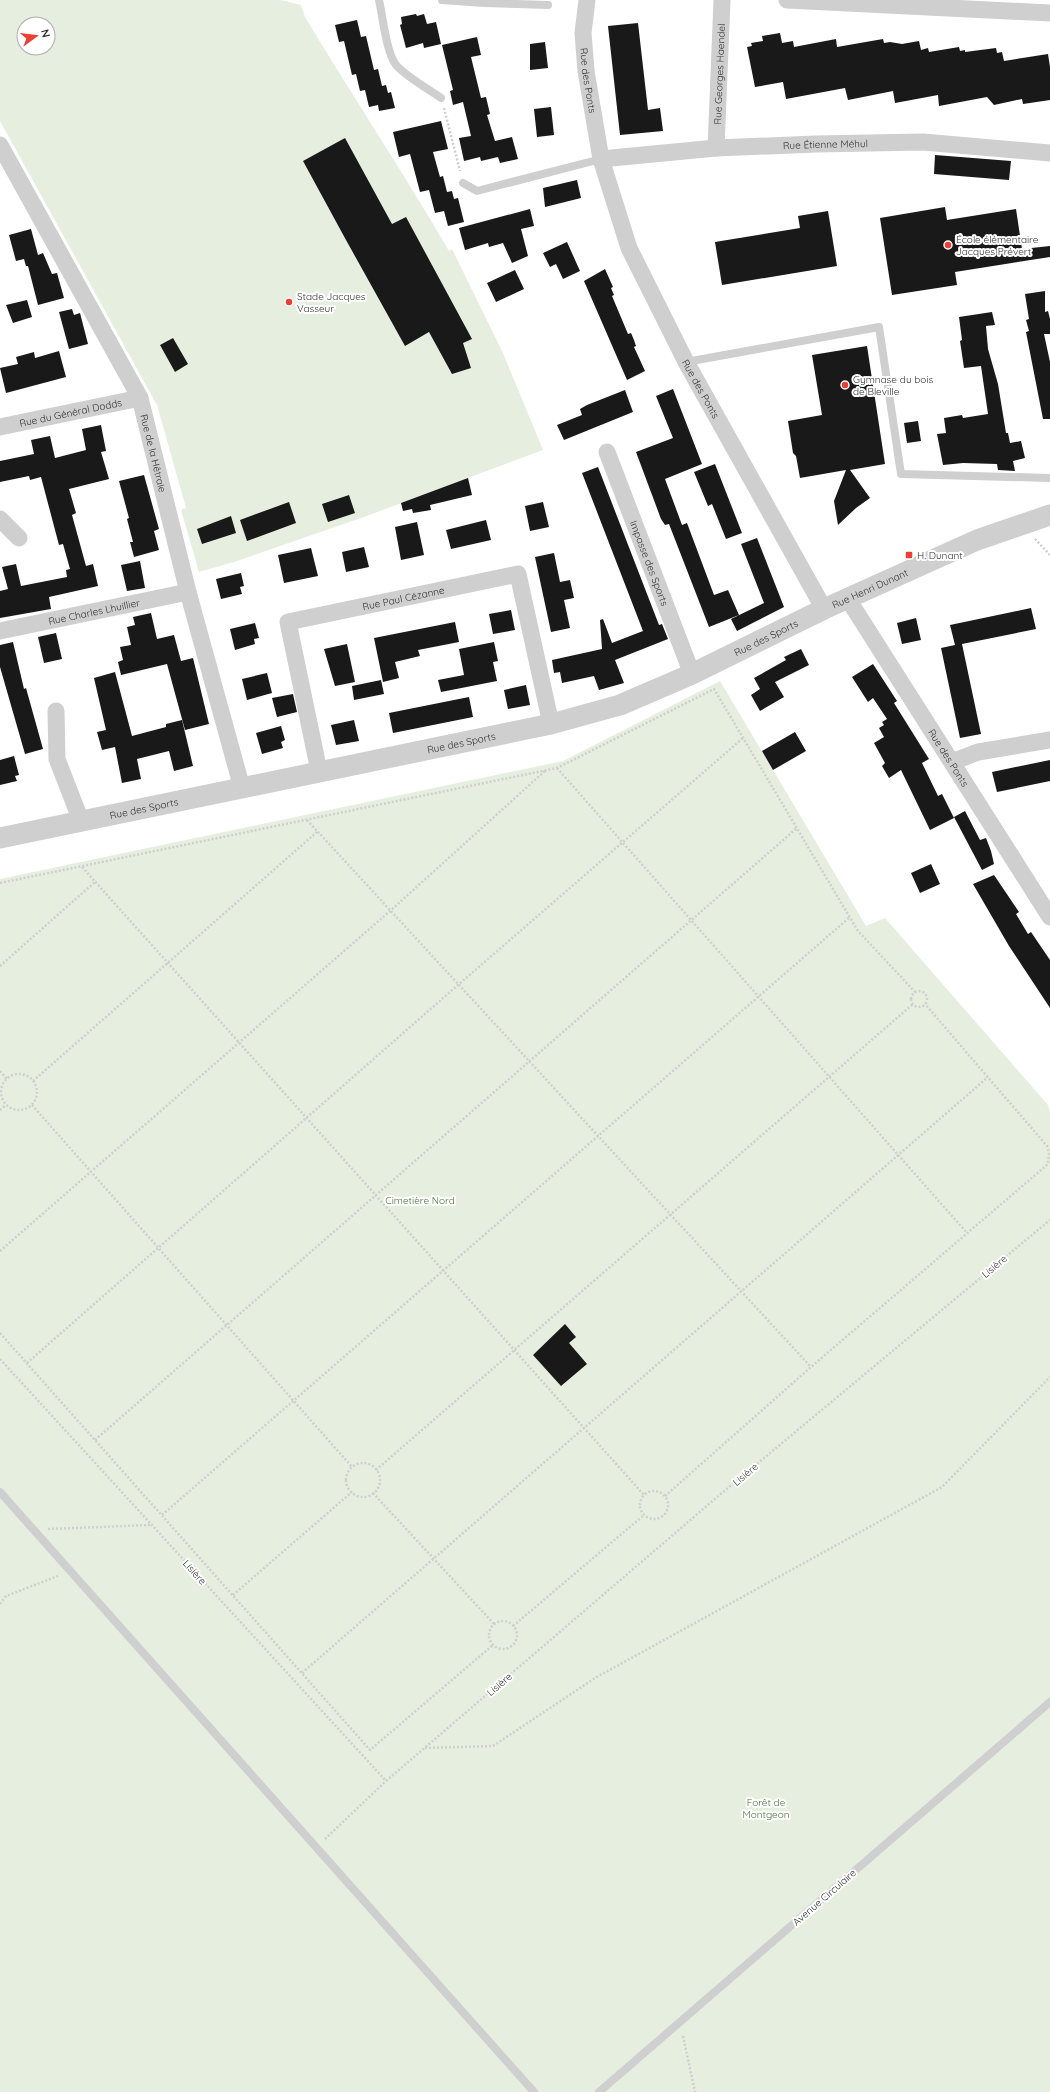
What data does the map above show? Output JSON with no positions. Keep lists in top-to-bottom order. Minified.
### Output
{"streets":{"street":["Rue Georges Haendel","Rue des Ponts","Rue Étienne Méhul","Rue du Général Dodds","Rue de la Hêtraie","Impasse des Sports","Rue Henri Dunant","Rue Paul Cézanne","Rue Charles Lhuillier","Rue des Sports"],"lane":["Avenue Circulaire"],"path":["Lisière"]},"crossings":[["Rue Georges Haendel","Rue Étienne Méhul"],["Rue des Ponts","Rue Étienne Méhul"],["Rue des Ponts","Rue Henri Dunant"],["Rue des Ponts","Rue des Sports"],["Rue du Général Dodds","Rue de la Hêtraie"],["Rue de la Hêtraie","Rue Charles Lhuillier"],["Rue de la Hêtraie","Rue des Sports"],["Impasse des Sports","Rue des Sports"],["Rue Henri Dunant","Rue des Sports"],["Rue Paul Cézanne","Rue des Sports"]],"parks":["Cimetière Nord","Forêt de Montgeon"],"places":{"other":["École élémentaire Jacques Prévert","Stade Jacques Vasseur","Gymnase du bois de Bleville"],"transit":["H. Dunant"]},"north":"right"}
